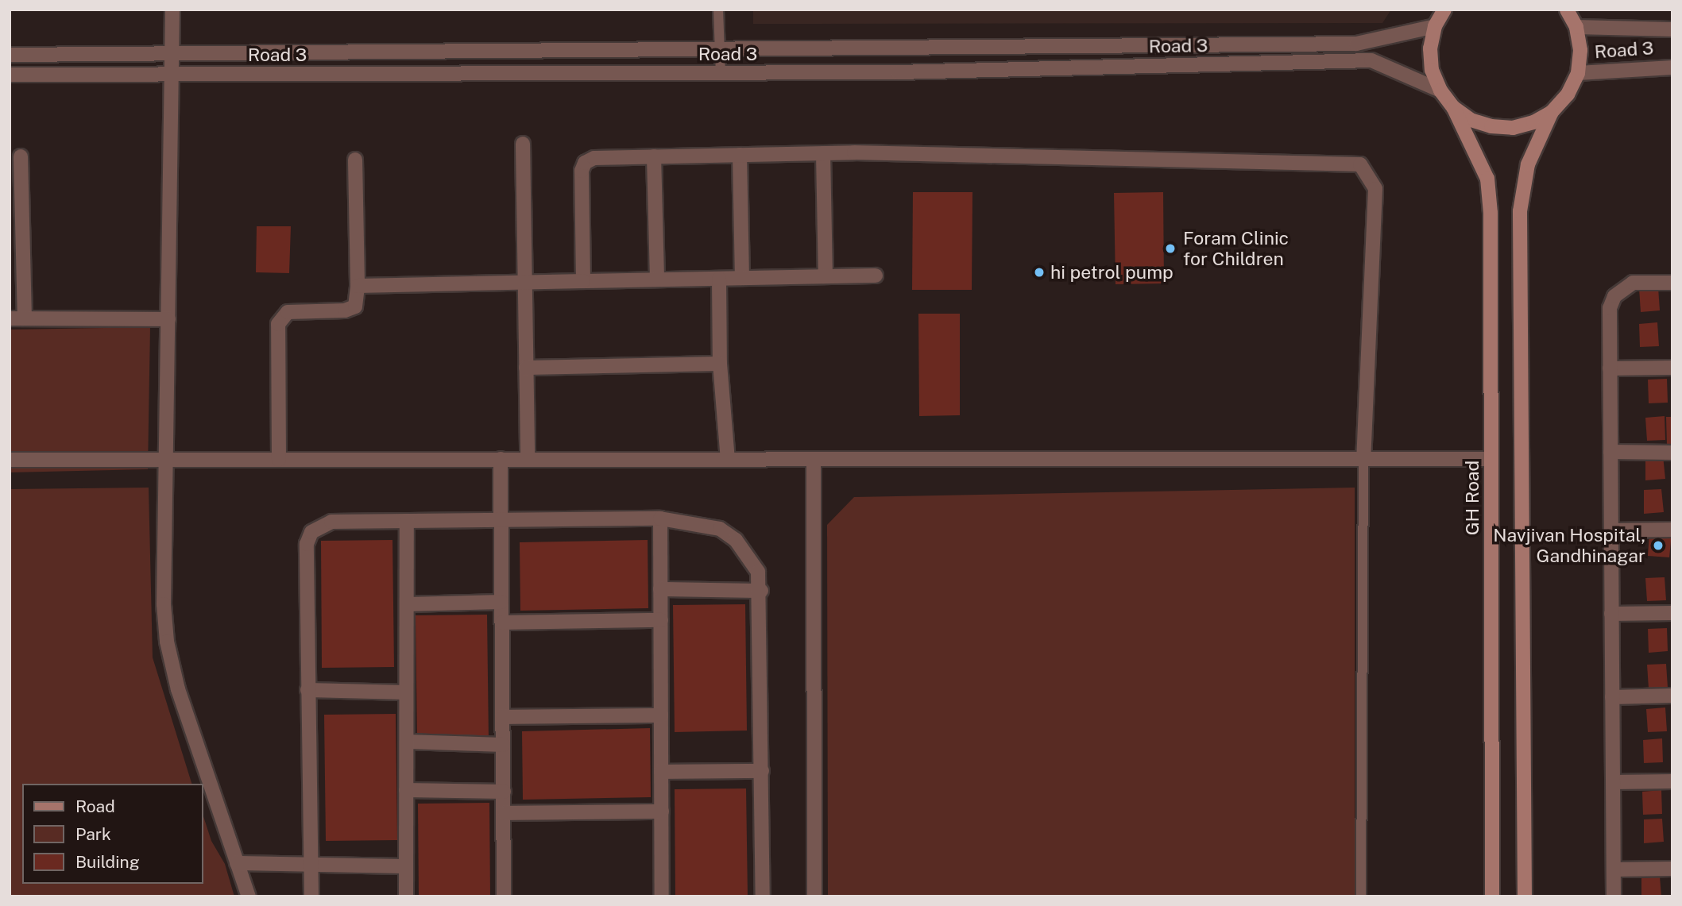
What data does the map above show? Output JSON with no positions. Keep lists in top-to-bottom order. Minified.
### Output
{"streets":{"main road":["GH Road"],"street":["Road 3"]},"places":["Foram Clinic for Children","hi petrol pump","Navjivan Hospital, Gandhinagar"],"legend":["Road","Park","Building"]}
